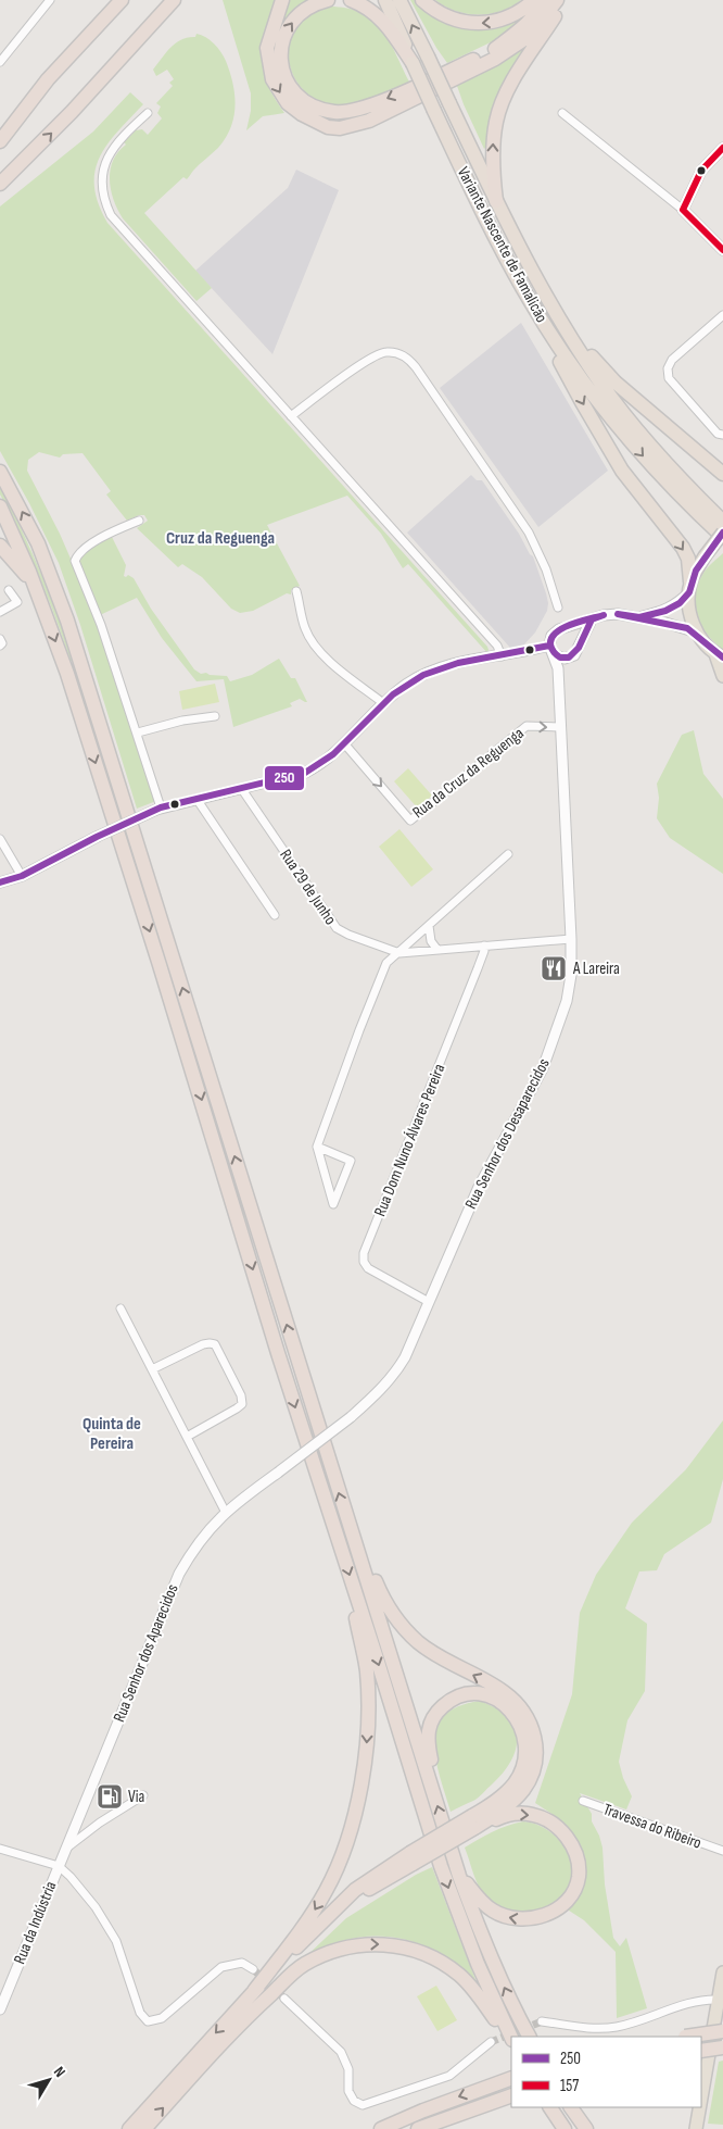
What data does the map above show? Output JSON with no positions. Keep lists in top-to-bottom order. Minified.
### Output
{"streets":{"highway":["Variante Nascente de Famalicão"],"street":["Rua da Cruz da Reguenga","Rua 29 de Junho","Rua Senhor dos Desaparecidos","Rua Dom Nuno Álvares Pereira","Rua Senhor dos Aparecidos","Travessa do Ribeiro","Rua da Indústria"]},"crossings":[["Rua da Cruz da Reguenga","Rua Senhor dos Desaparecidos"],["Rua Senhor dos Desaparecidos","Rua Dom Nuno Álvares Pereira"],["Rua Senhor dos Desaparecidos","Rua Senhor dos Aparecidos"],["Rua Senhor dos Aparecidos","Rua da Indústria"]],"districts":["Cruz da Reguenga","Quinta de Pereira"],"places":{"restaurant":["A Lareira"],"fuel station":["Via"]},"lines":["transit line 157","transit line 250"],"legend":["250","157"],"north":"top right"}
